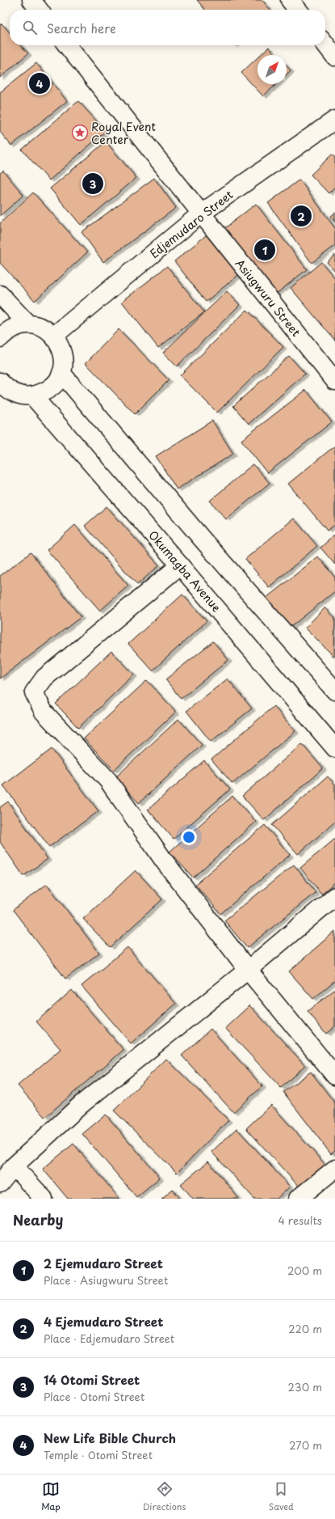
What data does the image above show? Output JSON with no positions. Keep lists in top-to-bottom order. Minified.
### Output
{"streets":{"street":["Edjemudaro Street","Asiugwuru Street","Okumagba Avenue"]},"crossings":[["Edjemudaro Street","Asiugwuru Street"]],"places":{"place":["Royal Event Center"]},"north":"top right","page":{"search":"Search here","pins":["4","3","2","1"],"heading":["Nearby","4 results"],"list":[{"mark":"1","name":"2 Ejemudaro Street","note":"Place · Asiugwuru Street","value":"200 m"},{"mark":"2","name":"4 Ejemudaro Street","note":"Place · Edjemudaro Street","value":"220 m"},{"mark":"3","name":"14 Otomi Street","note":"Place · Otomi Street","value":"230 m"},{"mark":"4","name":"New Life Bible Church","note":"Temple · Otomi Street","value":"270 m"}],"nav":["Map","Directions","Saved"]}}
